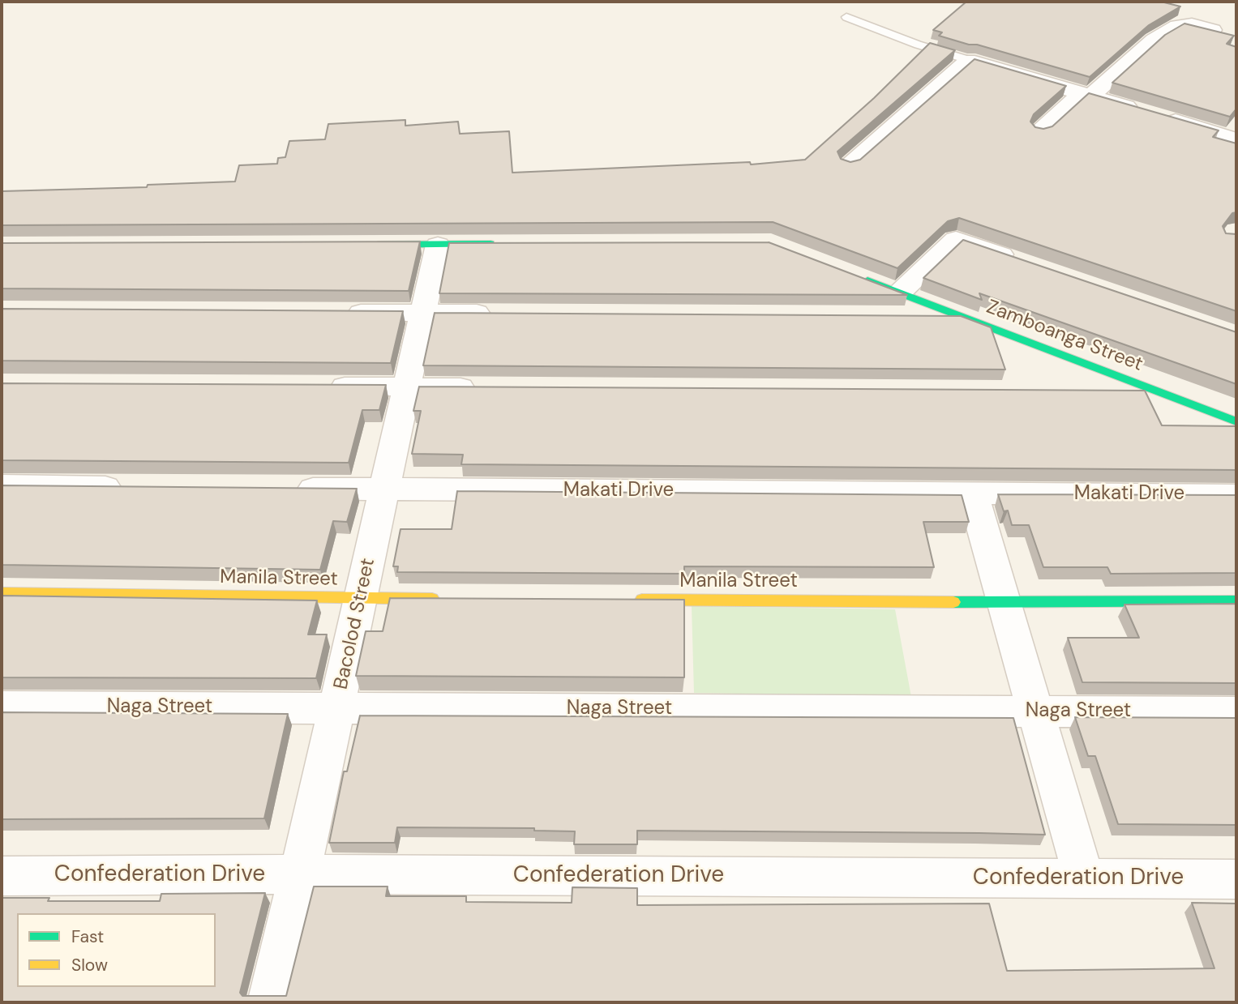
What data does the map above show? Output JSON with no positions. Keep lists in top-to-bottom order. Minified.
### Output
{"streets":{"street":["Zamboanga Street","Makati Drive","Manila Street","Bacolod Street","Naga Street","Confederation Drive"]},"crossings":[["Makati Drive","Bacolod Street"],["Manila Street","Bacolod Street"],["Bacolod Street","Naga Street"],["Bacolod Street","Confederation Drive"]],"legend":["Fast","Slow"]}
